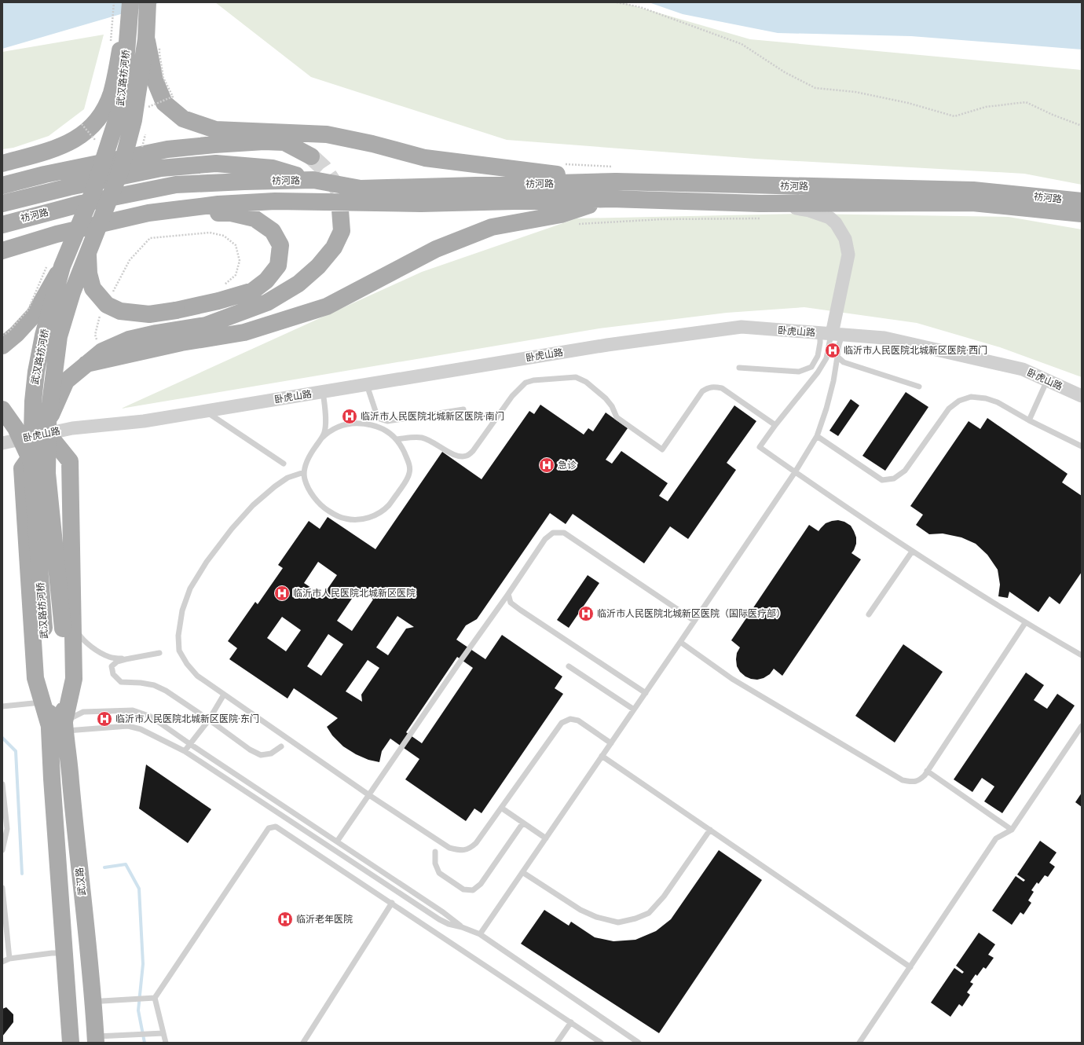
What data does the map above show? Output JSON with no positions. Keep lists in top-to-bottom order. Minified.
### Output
{"streets":{"main road":["武汉路祊河桥","祊河路","武汉路"],"street":["卧虎山路"]},"crossings":[["武汉路祊河桥","卧虎山路"],["武汉路祊河桥","武汉路"]],"places":{"hospital":["临沂市人民医院北城新区医院·西门","临沂市人民医院北城新区医院·南门","急诊","临沂市人民医院北城新区医院","临沂市人民医院北城新区医院（国际医疗部）","临沂市人民医院北城新区医院·东门","临沂老年医院"]}}
